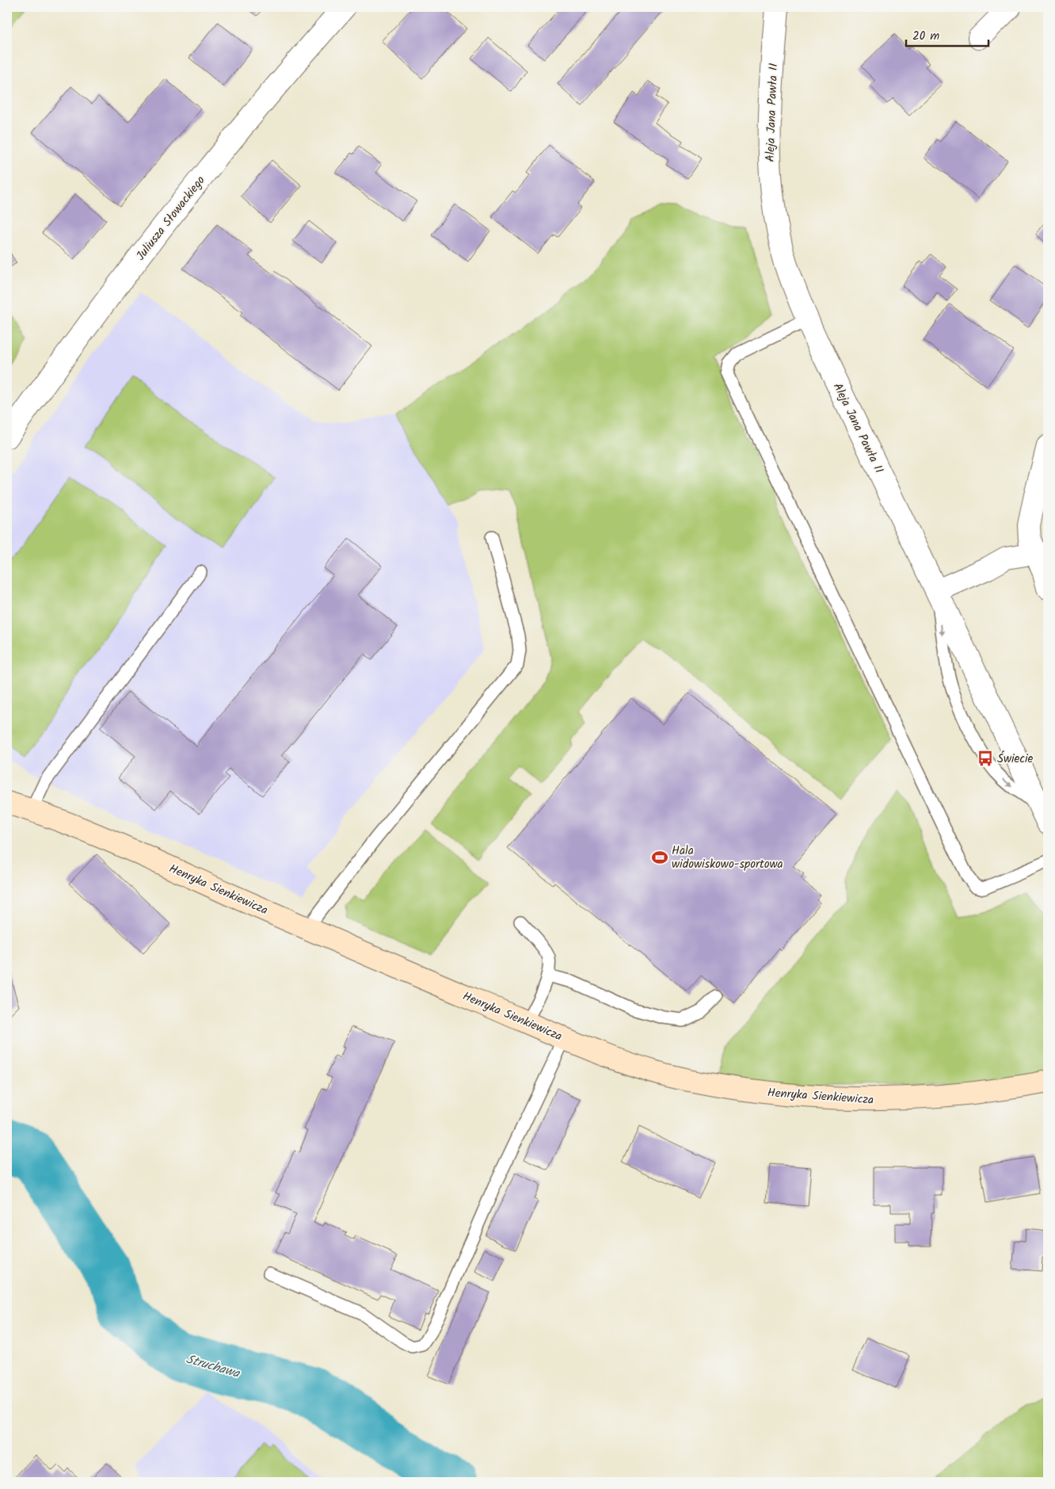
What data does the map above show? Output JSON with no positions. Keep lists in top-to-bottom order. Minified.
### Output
{"streets":{"street":["Aleja Jana Pawła II","Juliusza Słowackiego","Henryka Sienkiewicza"]},"water":["Struchawa"],"places":{"bus stop":["Świecie"],"sports":["Hala widowiskowo-sportowa"]},"scale_bar":"20 m"}
